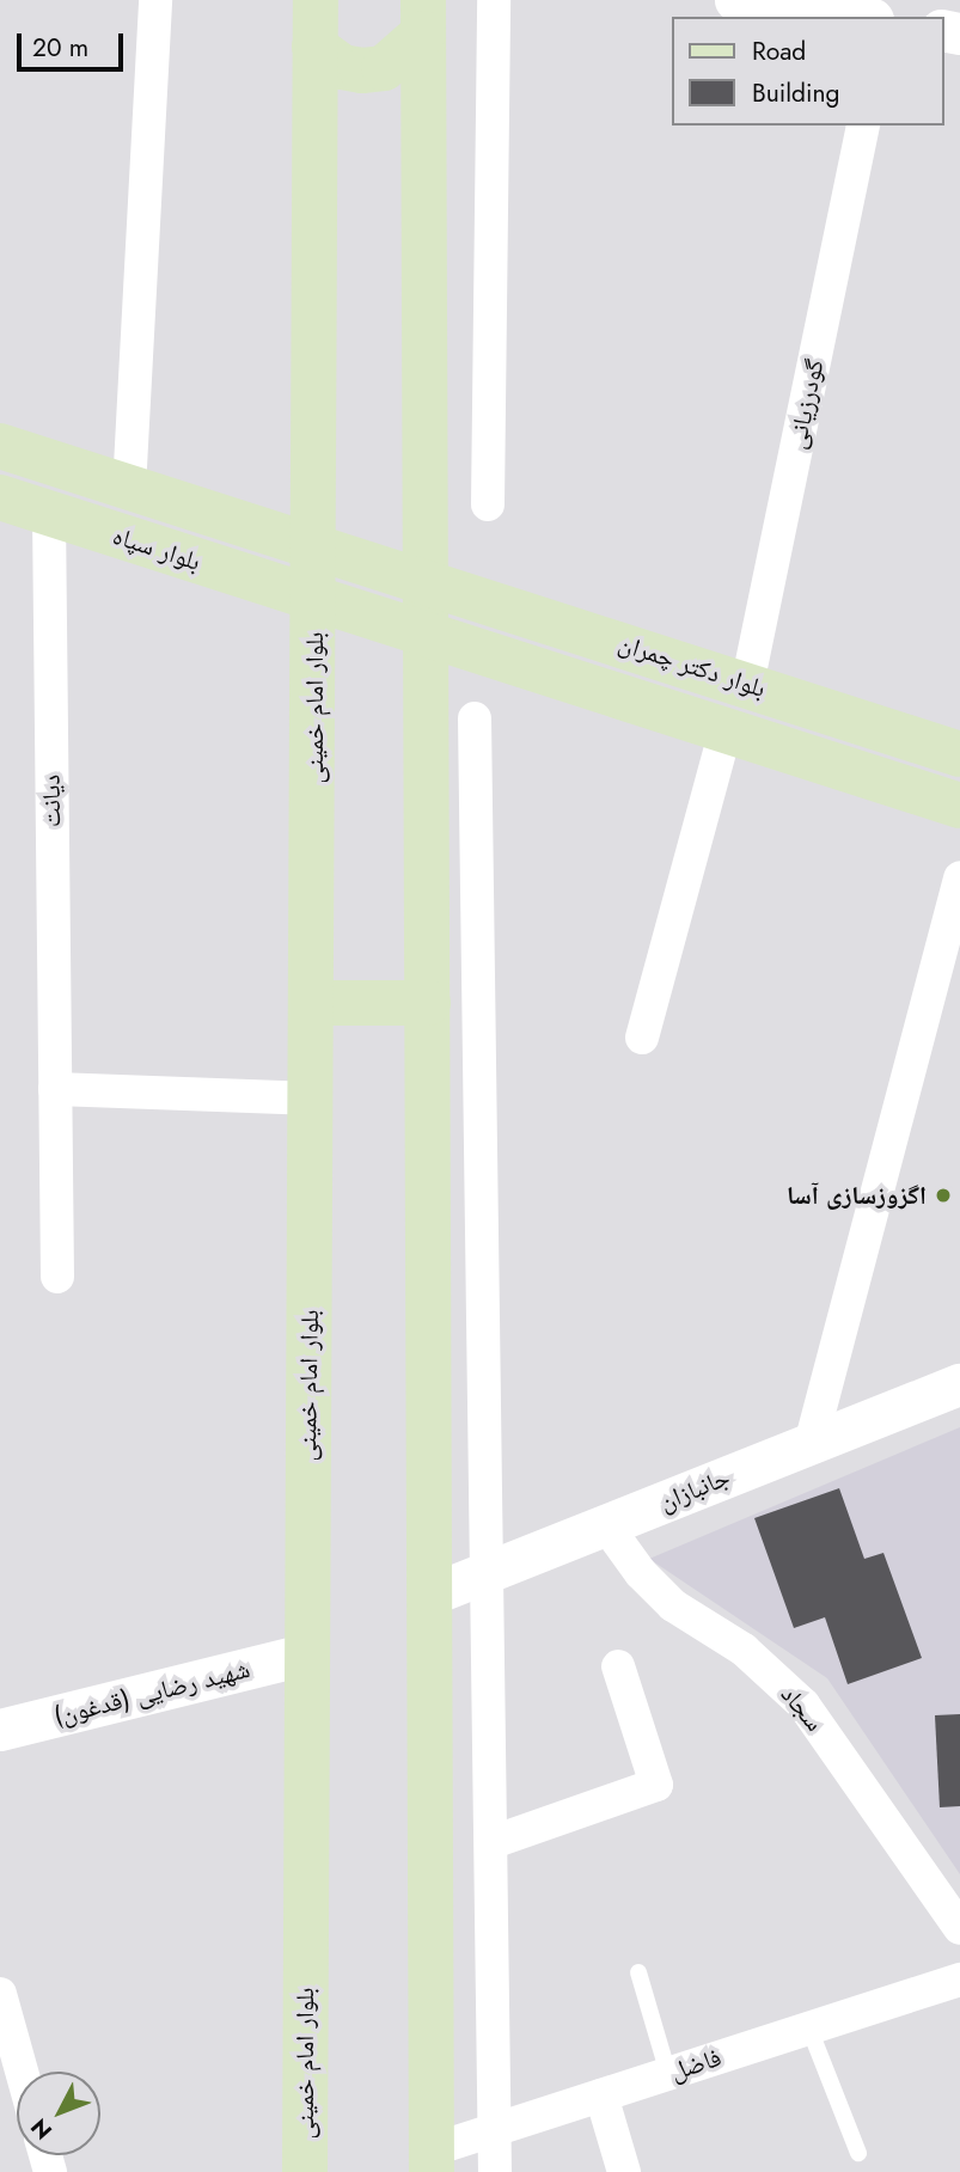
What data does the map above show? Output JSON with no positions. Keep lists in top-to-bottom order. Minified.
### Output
{"streets":{"main road":["بلوار سپاه","بلوار دکتر چمران","بلوار امام خمینی"],"street":["گودرزیانی","دیانت","جانبازان","(قدغون) شهید رضایی","سجاد","فاضل"]},"crossings":[["گودرزیانی","بلوار دکتر چمران"],["بلوار سپاه","بلوار دکتر چمران"],["بلوار سپاه","بلوار امام خمینی"],["بلوار سپاه","دیانت"],["بلوار امام خمینی","(قدغون) شهید رضایی"],["جانبازان","سجاد"]],"places":["اگزوزسازی آسا"],"legend":["Road","Building"],"scale_bar":"20 m","north":"bottom left"}
